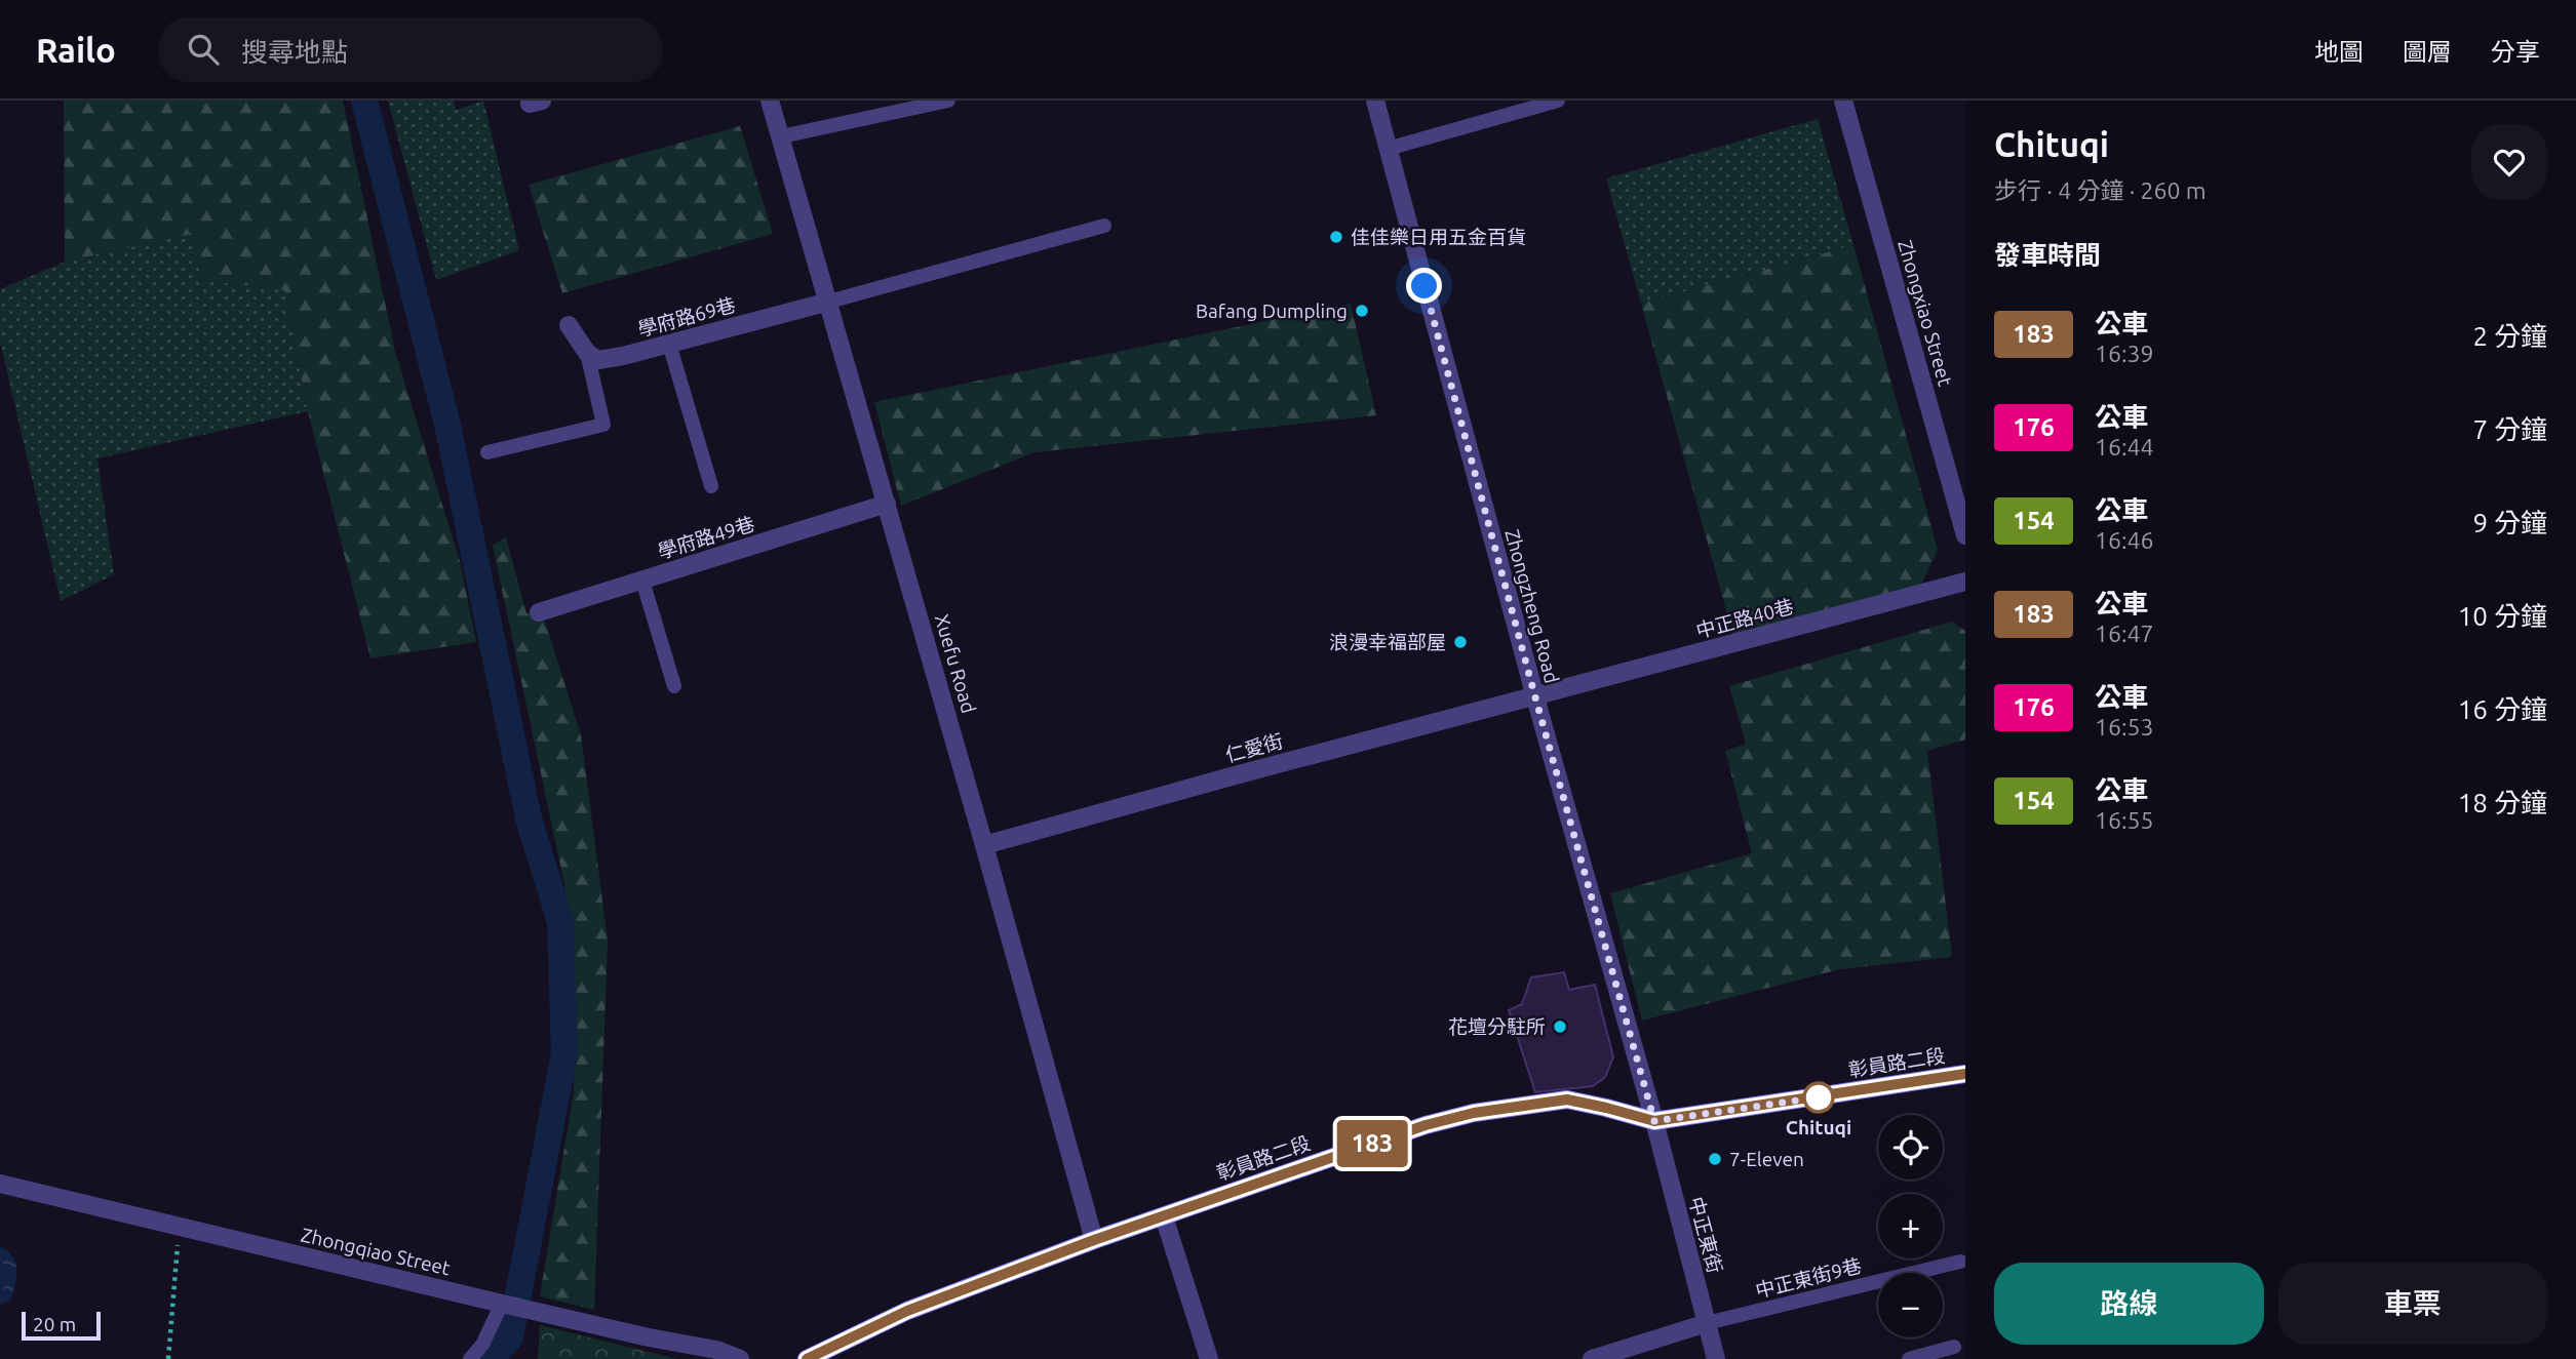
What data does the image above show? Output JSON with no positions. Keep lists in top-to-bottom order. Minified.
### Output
{"streets":{"main road":["彰員路二段"],"street":["Zhongxiao Street","學府路69巷","學府路49巷","Zhongzheng Road","中正路40巷","Xuefu Road","仁愛街","中正東街","Zhongqiao Street"],"lane":["中正東街9巷"]},"crossings":[["學府路69巷","Xuefu Road"],["學府路49巷","Xuefu Road"],["Zhongzheng Road","中正路40巷"],["Zhongzheng Road","仁愛街"],["Zhongzheng Road","彰員路二段"],["Zhongzheng Road","中正東街"],["中正路40巷","仁愛街"],["Xuefu Road","仁愛街"],["Xuefu Road","彰員路二段"],["彰員路二段","中正東街"],["中正東街","中正東街9巷"]],"places":["佳佳樂日用五金百貨","Bafang Dumpling","浪漫幸福部屋","花壇分駐所","Chituqi","7-Eleven"],"lines":["bus line 183"],"scale_bar":"20 m","page":{"header":"Railo","search":"搜尋地點","nav":["地圖","圖層","分享"],"on_map":"183","heading":[["Chituqi","步行 · 4 分鐘 · 260 m"],"發車時間"],"list":[{"mark":"183","name":"公車","note":"16:39","value":"2 分鐘"},{"mark":"176","name":"公車","note":"16:44","value":"7 分鐘"},{"mark":"154","name":"公車","note":"16:46","value":"9 分鐘"},{"mark":"183","name":"公車","note":"16:47","value":"10 分鐘"},{"mark":"176","name":"公車","note":"16:53","value":"16 分鐘"},{"mark":"154","name":"公車","note":"16:55","value":"18 分鐘"}],"map_buttons":["+","−"],"buttons":["路線","車票"],"scale":"20 m"}}
